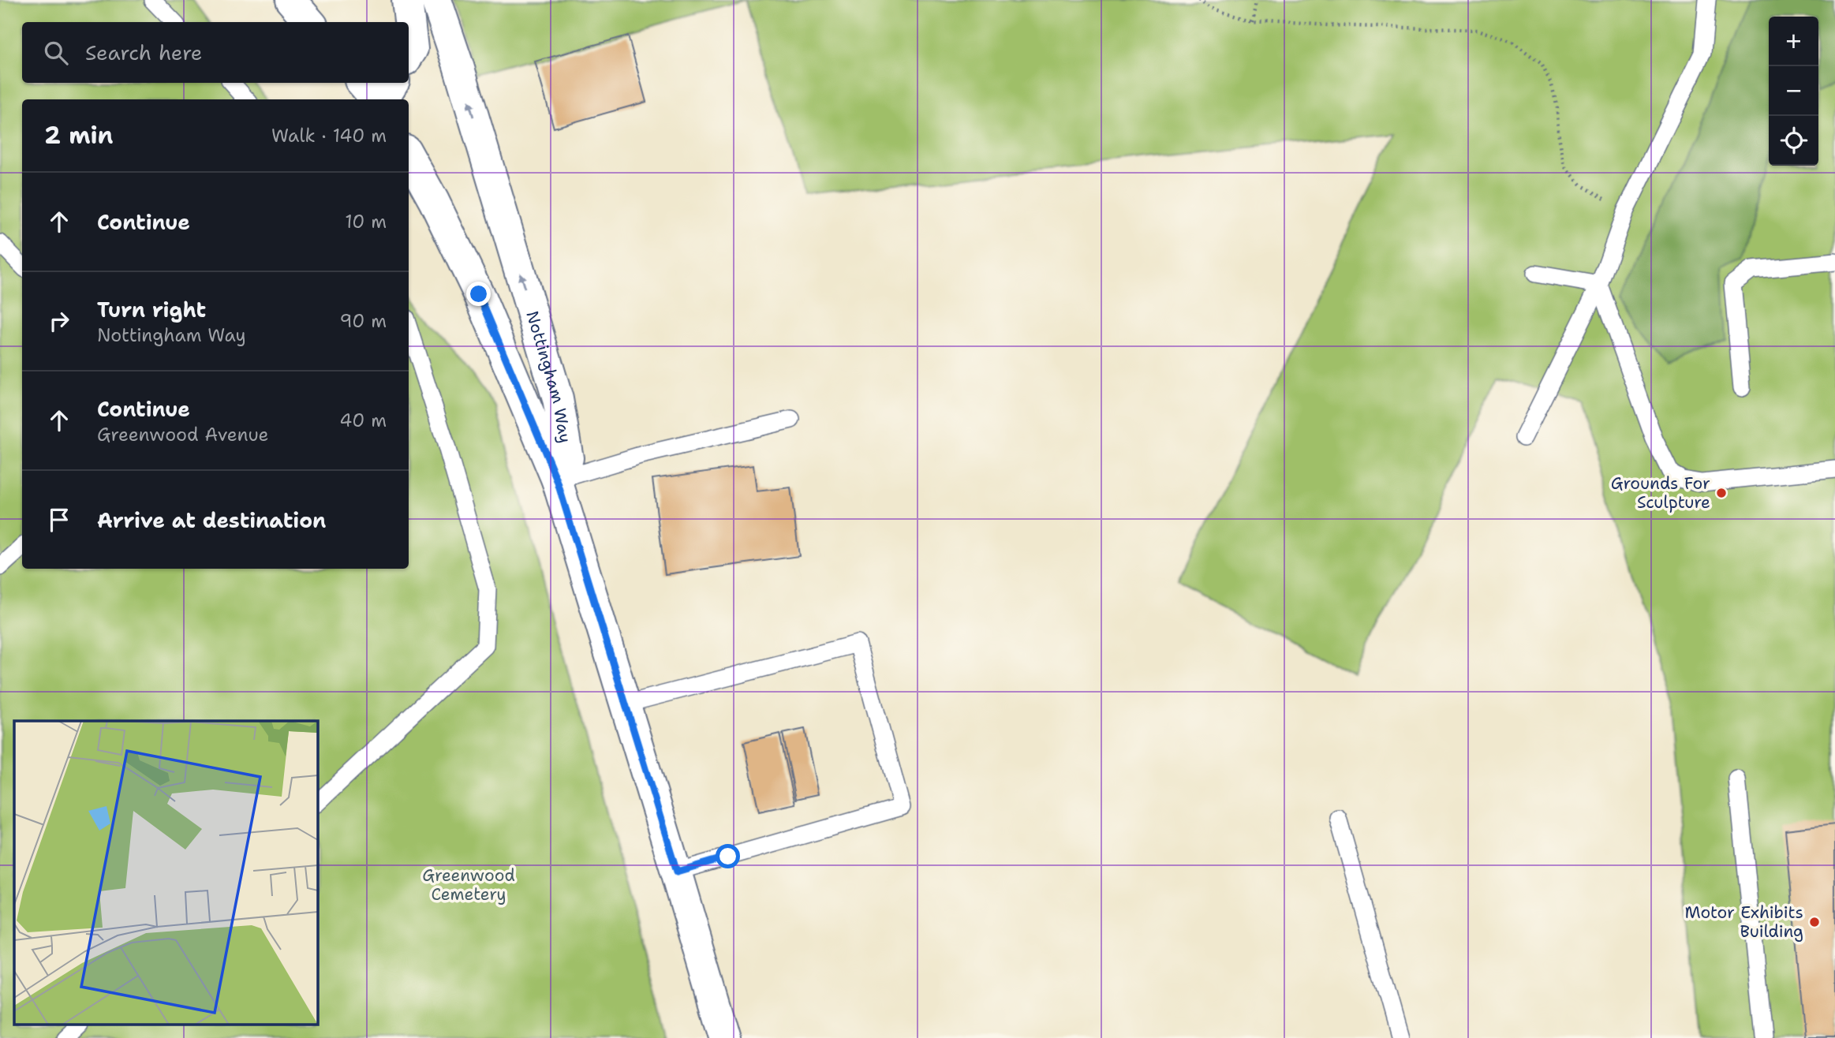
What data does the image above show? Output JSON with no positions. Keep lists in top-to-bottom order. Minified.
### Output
{"streets":{"main road":["Nottingham Way"]},"parks":["Greenwood Cemetery"],"places":["Grounds For Sculpture","Motor Exhibits Building"],"page":{"map_buttons":["+","−"],"search":"Search here","heading":["2 min","Walk · 140 m"],"list":[["Continue","10 m"],["Turn right","Nottingham Way","90 m"],["Continue","Greenwood Avenue","40 m"],"Arrive at destination"]}}
